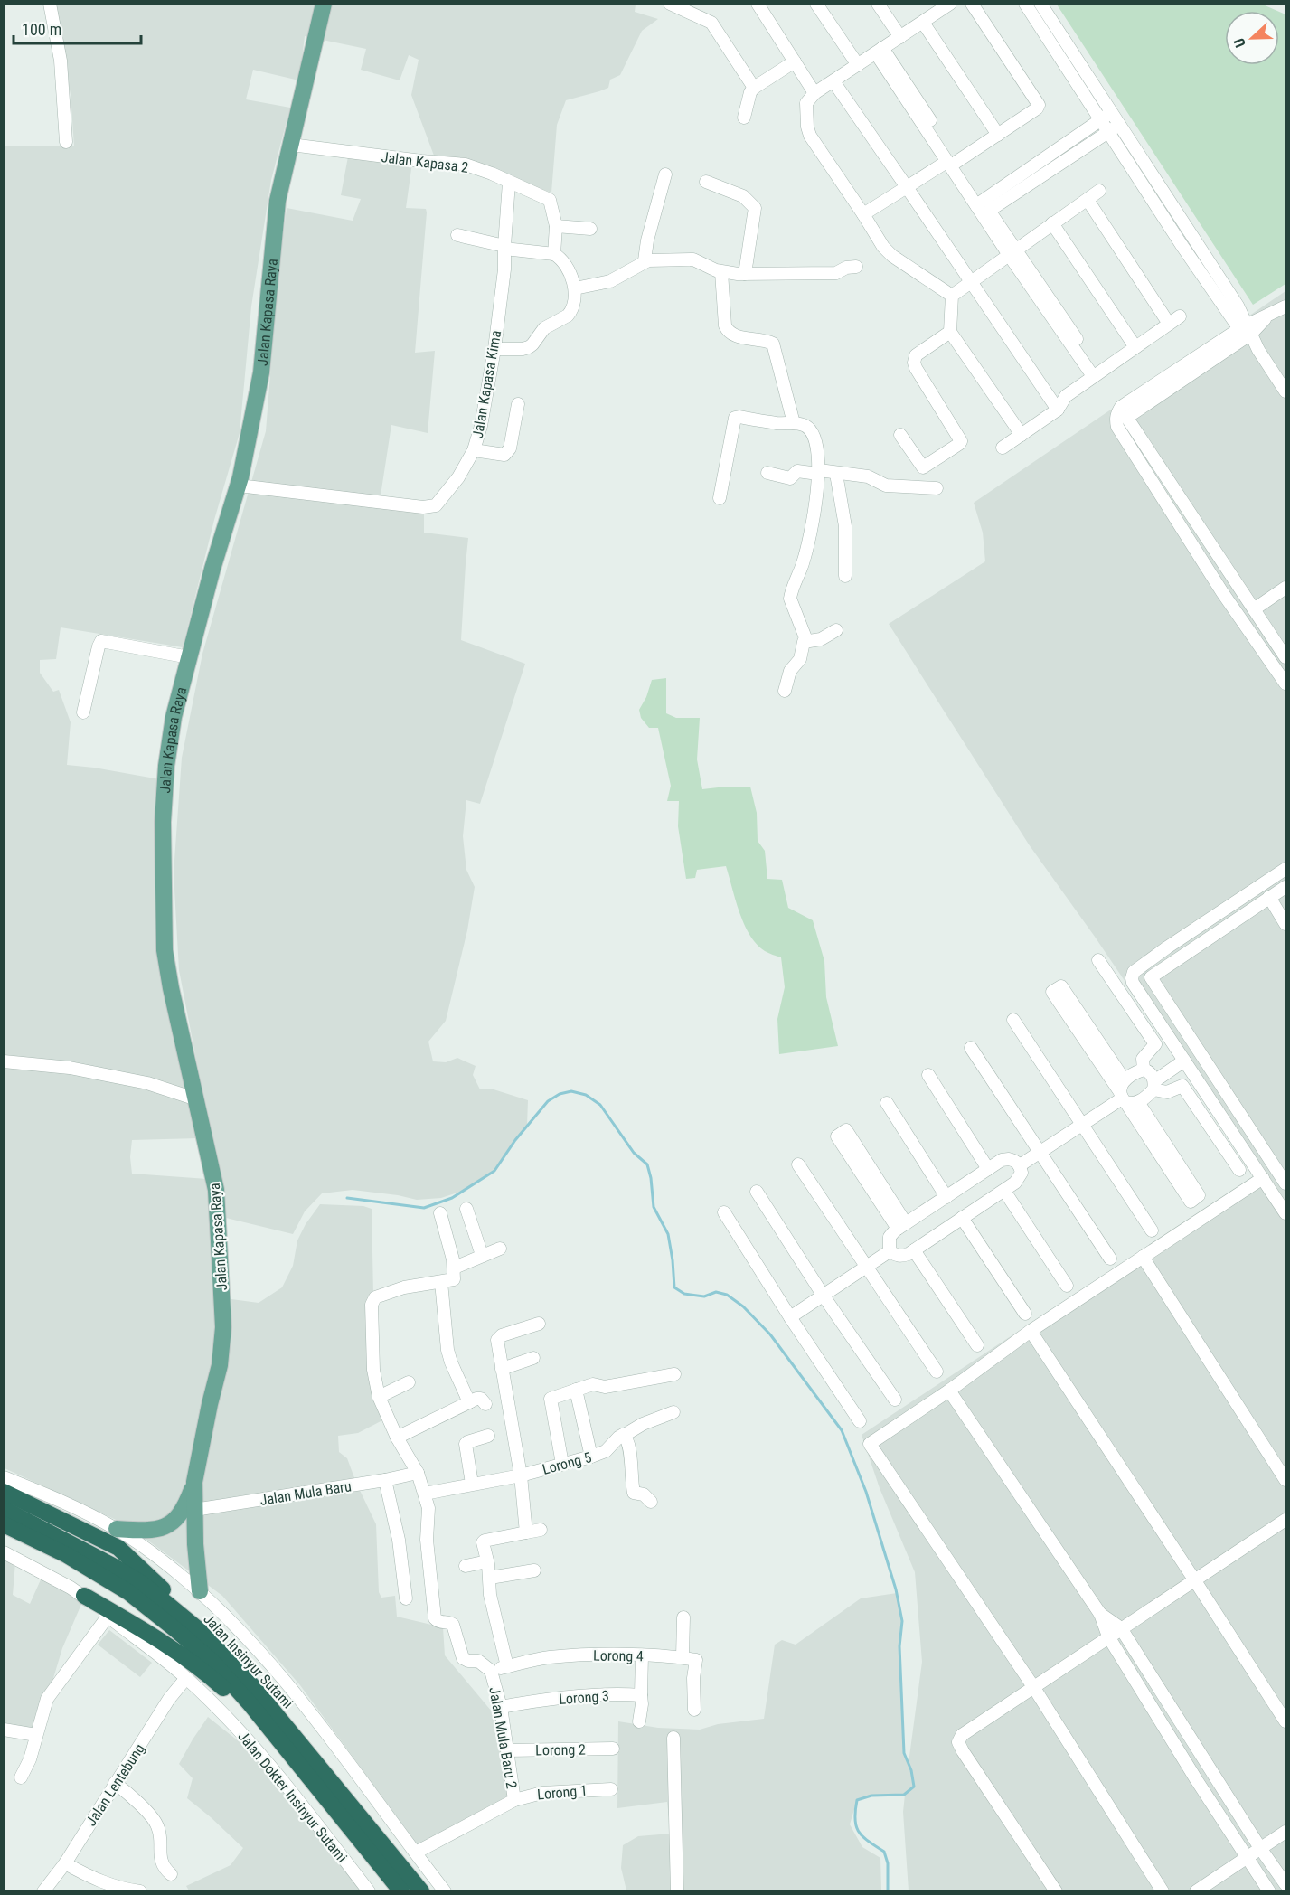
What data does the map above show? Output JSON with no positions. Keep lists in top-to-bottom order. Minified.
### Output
{"streets":{"highway":["Jalan Insinyur Sutami"],"main road":["Jalan Kapasa Raya"],"street":["Jalan Kapasa 2","Jalan Kapasa Kima","Lorong 5","Jalan Mula Baru","Lorong 4","Lorong 3","Jalan Mula Baru 2","Lorong 2","Jalan Lentebung","Lorong 1","Jalan Dokter Insinyur Sutami"]},"crossings":[["Jalan Kapasa 2","Jalan Kapasa Raya"],["Jalan Kapasa 2","Jalan Kapasa Kima"],["Jalan Kapasa Raya","Jalan Kapasa Kima"],["Jalan Kapasa Raya","Jalan Mula Baru"],["Lorong 5","Jalan Mula Baru 2"],["Jalan Mula Baru","Jalan Mula Baru 2"],["Lorong 4","Jalan Mula Baru 2"],["Lorong 3","Jalan Mula Baru 2"],["Jalan Mula Baru 2","Lorong 2"],["Jalan Mula Baru 2","Lorong 1"],["Jalan Lentebung","Jalan Dokter Insinyur Sutami"]],"scale_bar":"100 m","north":"left"}
